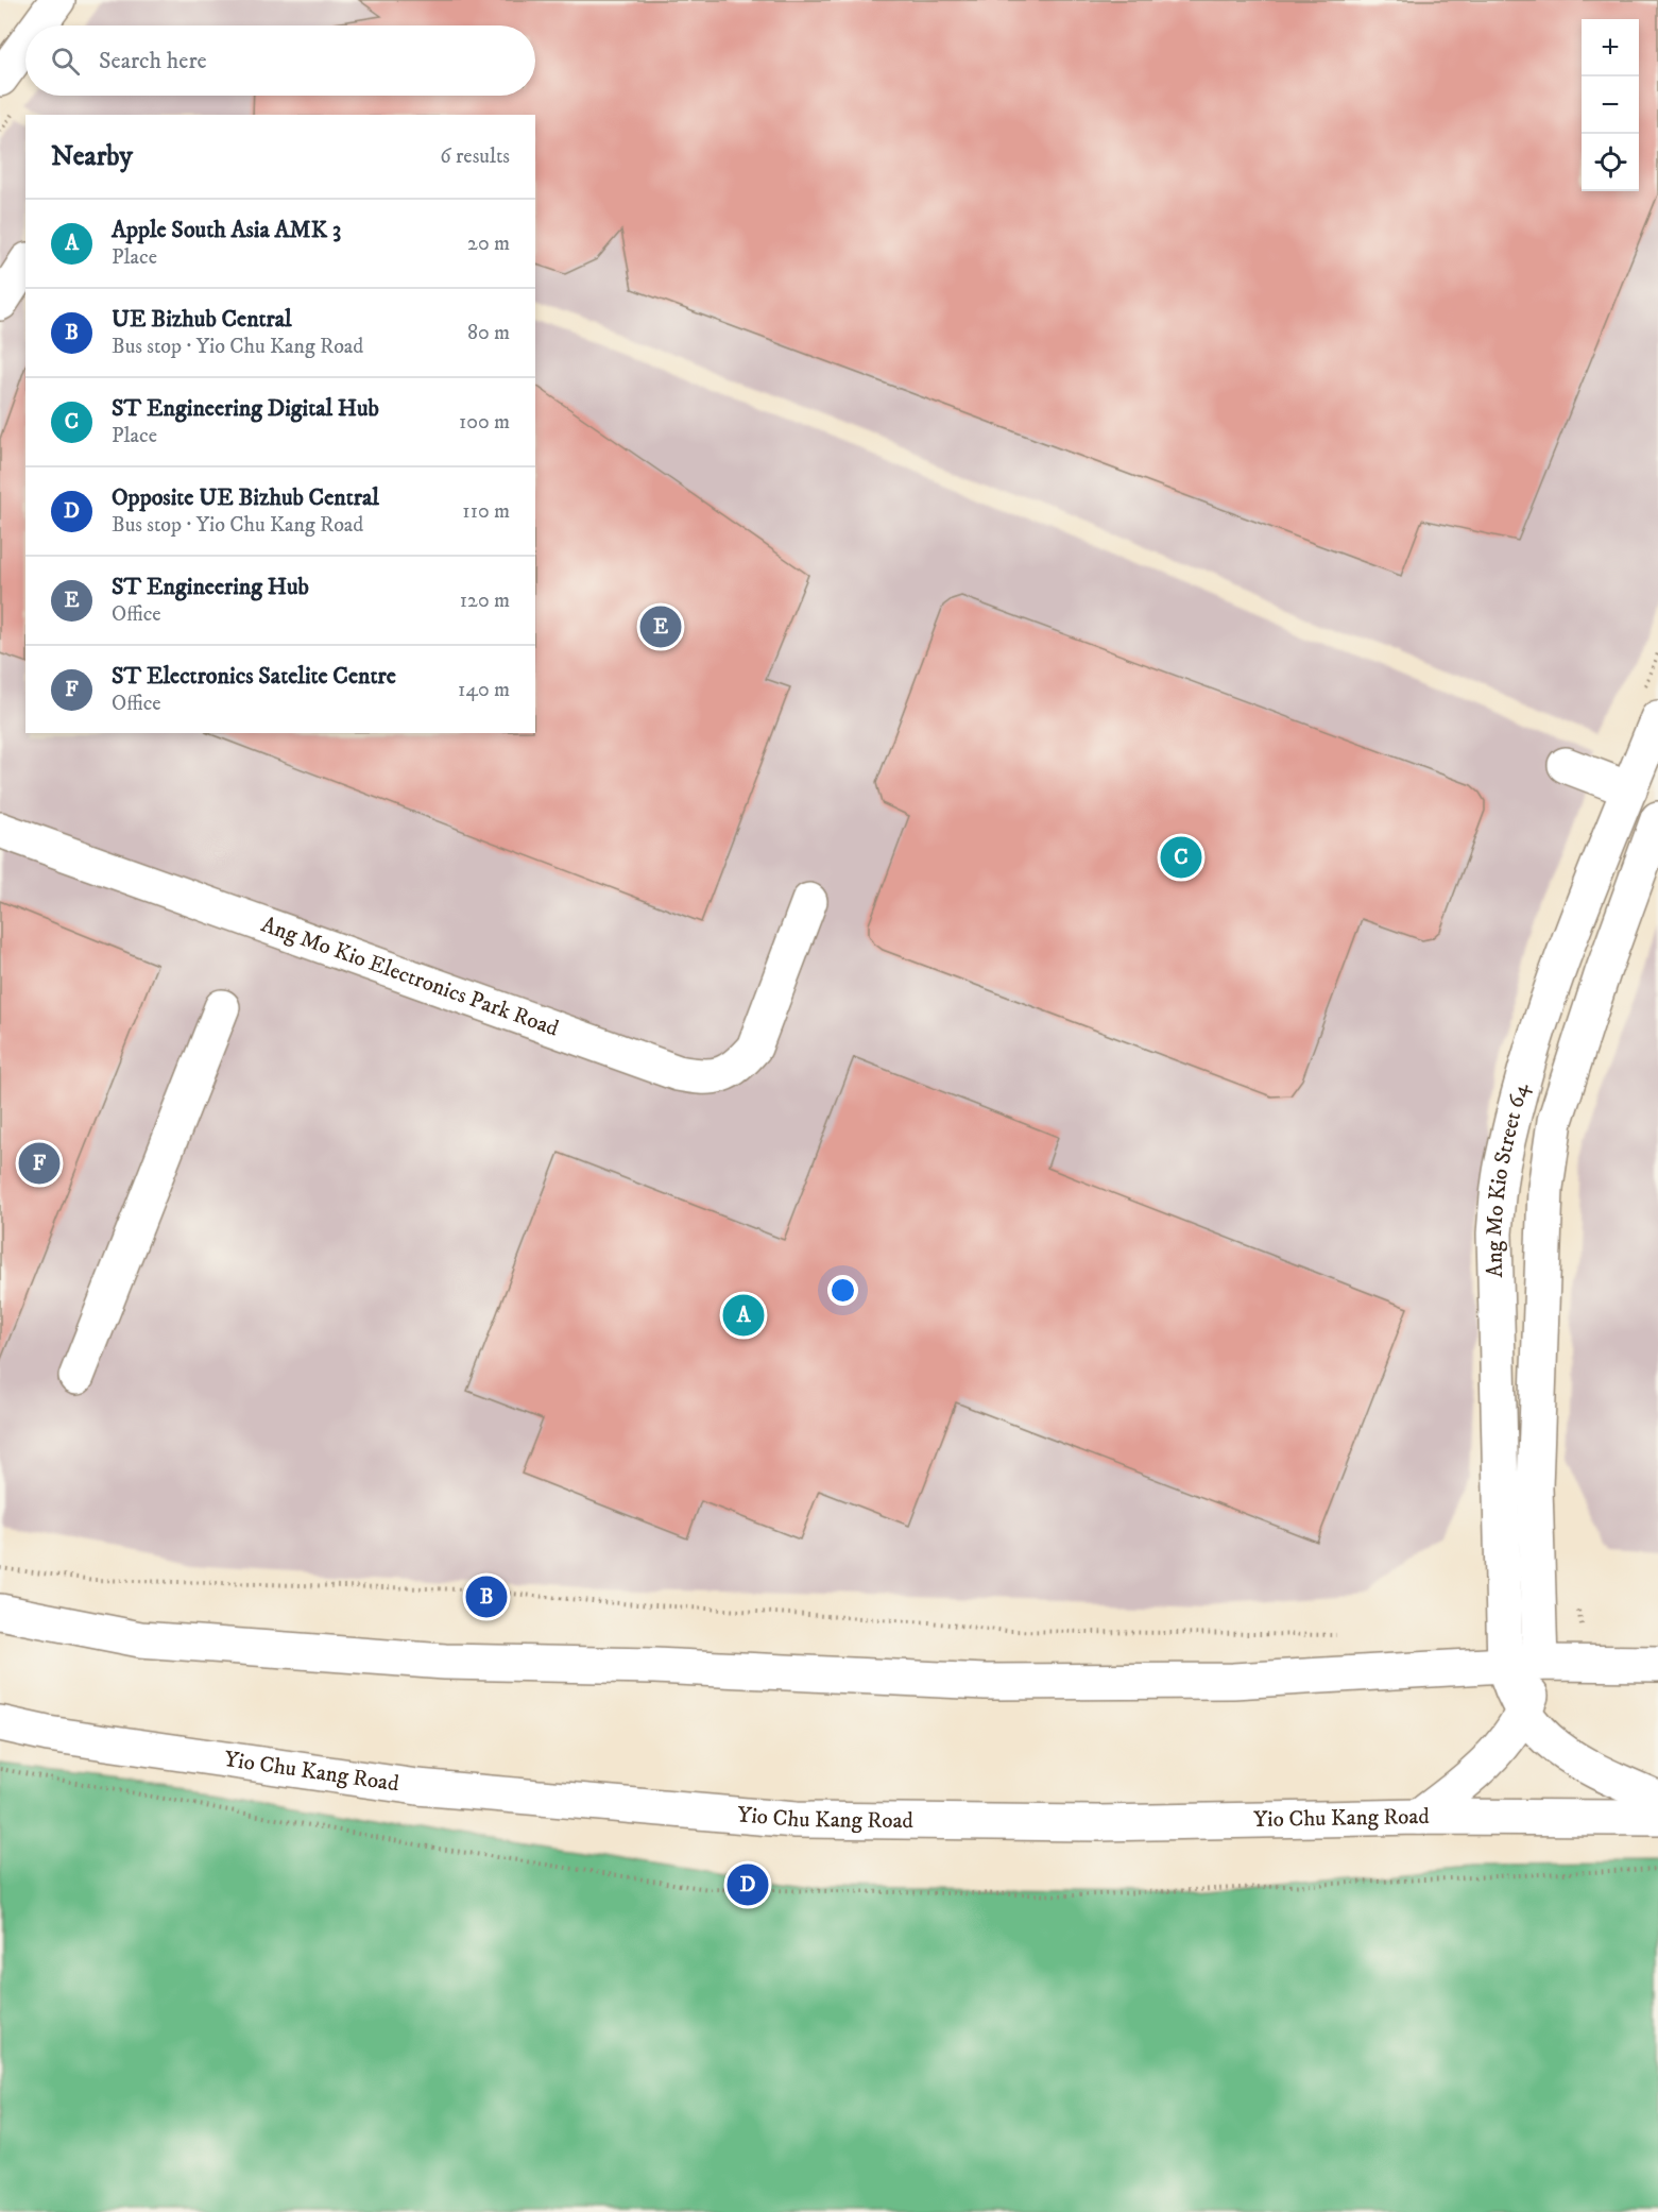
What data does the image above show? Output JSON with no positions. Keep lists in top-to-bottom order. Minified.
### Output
{"streets":{"main road":["Ang Mo Kio Electronics Park Road","Ang Mo Kio Street 64","Yio Chu Kang Road"]},"page":{"map_buttons":["+","−"],"search":"Search here","heading":["Nearby","6 results"],"list":[{"mark":"A","name":"Apple South Asia AMK 3","note":"Place","value":"20 m"},{"mark":"B","name":"UE Bizhub Central","note":"Bus stop · Yio Chu Kang Road","value":"80 m"},{"mark":"C","name":"ST Engineering Digital Hub","note":"Place","value":"100 m"},{"mark":"D","name":"Opposite UE Bizhub Central","note":"Bus stop · Yio Chu Kang Road","value":"110 m"},{"mark":"E","name":"ST Engineering Hub","note":"Office","value":"120 m"},{"mark":"F","name":"ST Electronics Satelite Centre","note":"Office","value":"140 m"}],"pins":["E","C","F","A","B","D"]}}
